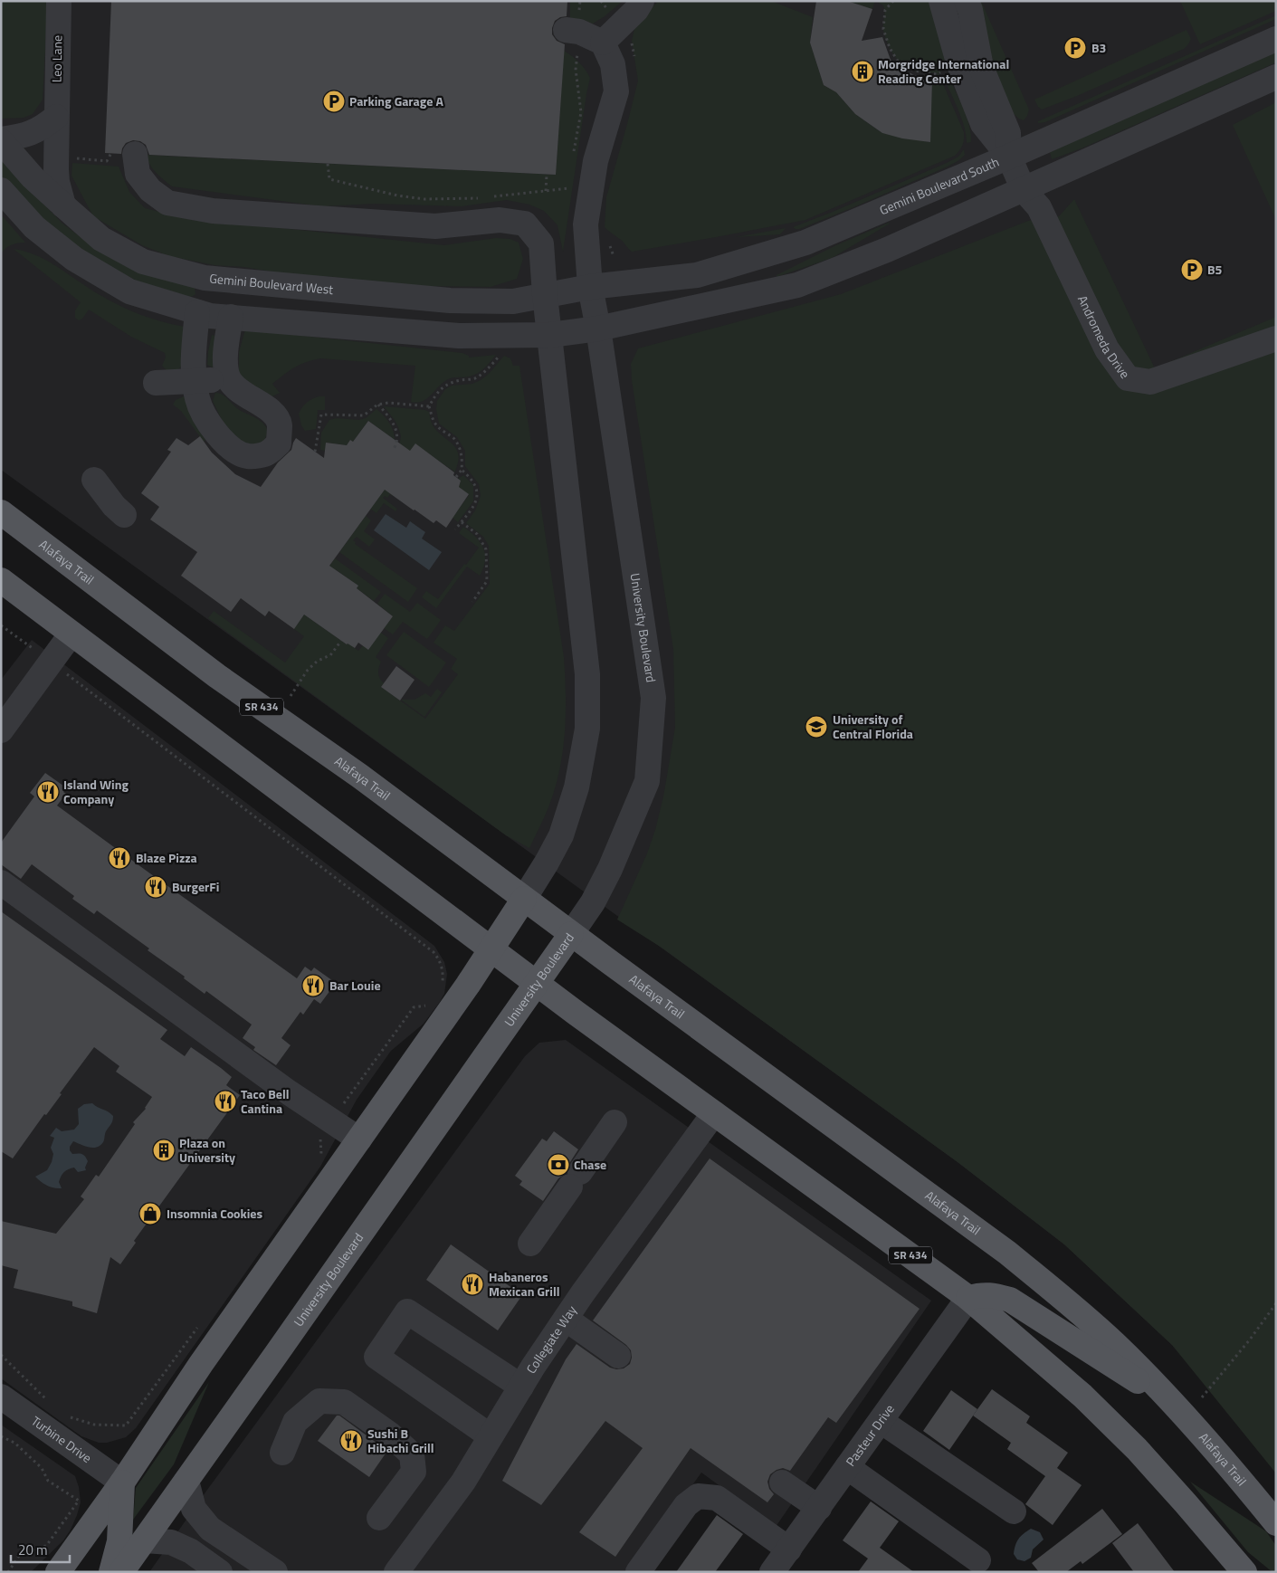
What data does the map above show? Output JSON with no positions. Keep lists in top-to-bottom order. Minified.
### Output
{"streets":{"main road":["Alafaya Trail","University Boulevard","SR 434"],"street":["Leo Lane","Gemini Boulevard South","Gemini Boulevard West","Andromeda Drive","Collegiate Way","Pasteur Drive","Turbine Drive"]},"crossings":[["Leo Lane","Gemini Boulevard West"],["Gemini Boulevard South","Gemini Boulevard West"],["Gemini Boulevard South","Andromeda Drive"],["Gemini Boulevard South","University Boulevard"],["Gemini Boulevard West","University Boulevard"],["Alafaya Trail","University Boulevard"],["University Boulevard","SR 434"],["SR 434","Collegiate Way"],["SR 434","Pasteur Drive"]],"places":{"parking":["B3","Parking Garage A","B5"],"building":["Morgridge International Reading Center","Plaza on University"],"school or university":["University of Central Florida"],"restaurant":["Island Wing Company","Blaze Pizza","BurgerFi","Bar Louie","Taco Bell Cantina","Habaneros Mexican Grill","Sushi B Hibachi Grill"],"bank":["Chase"],"shop":["Insomnia Cookies"]},"scale_bar":"20 m"}
